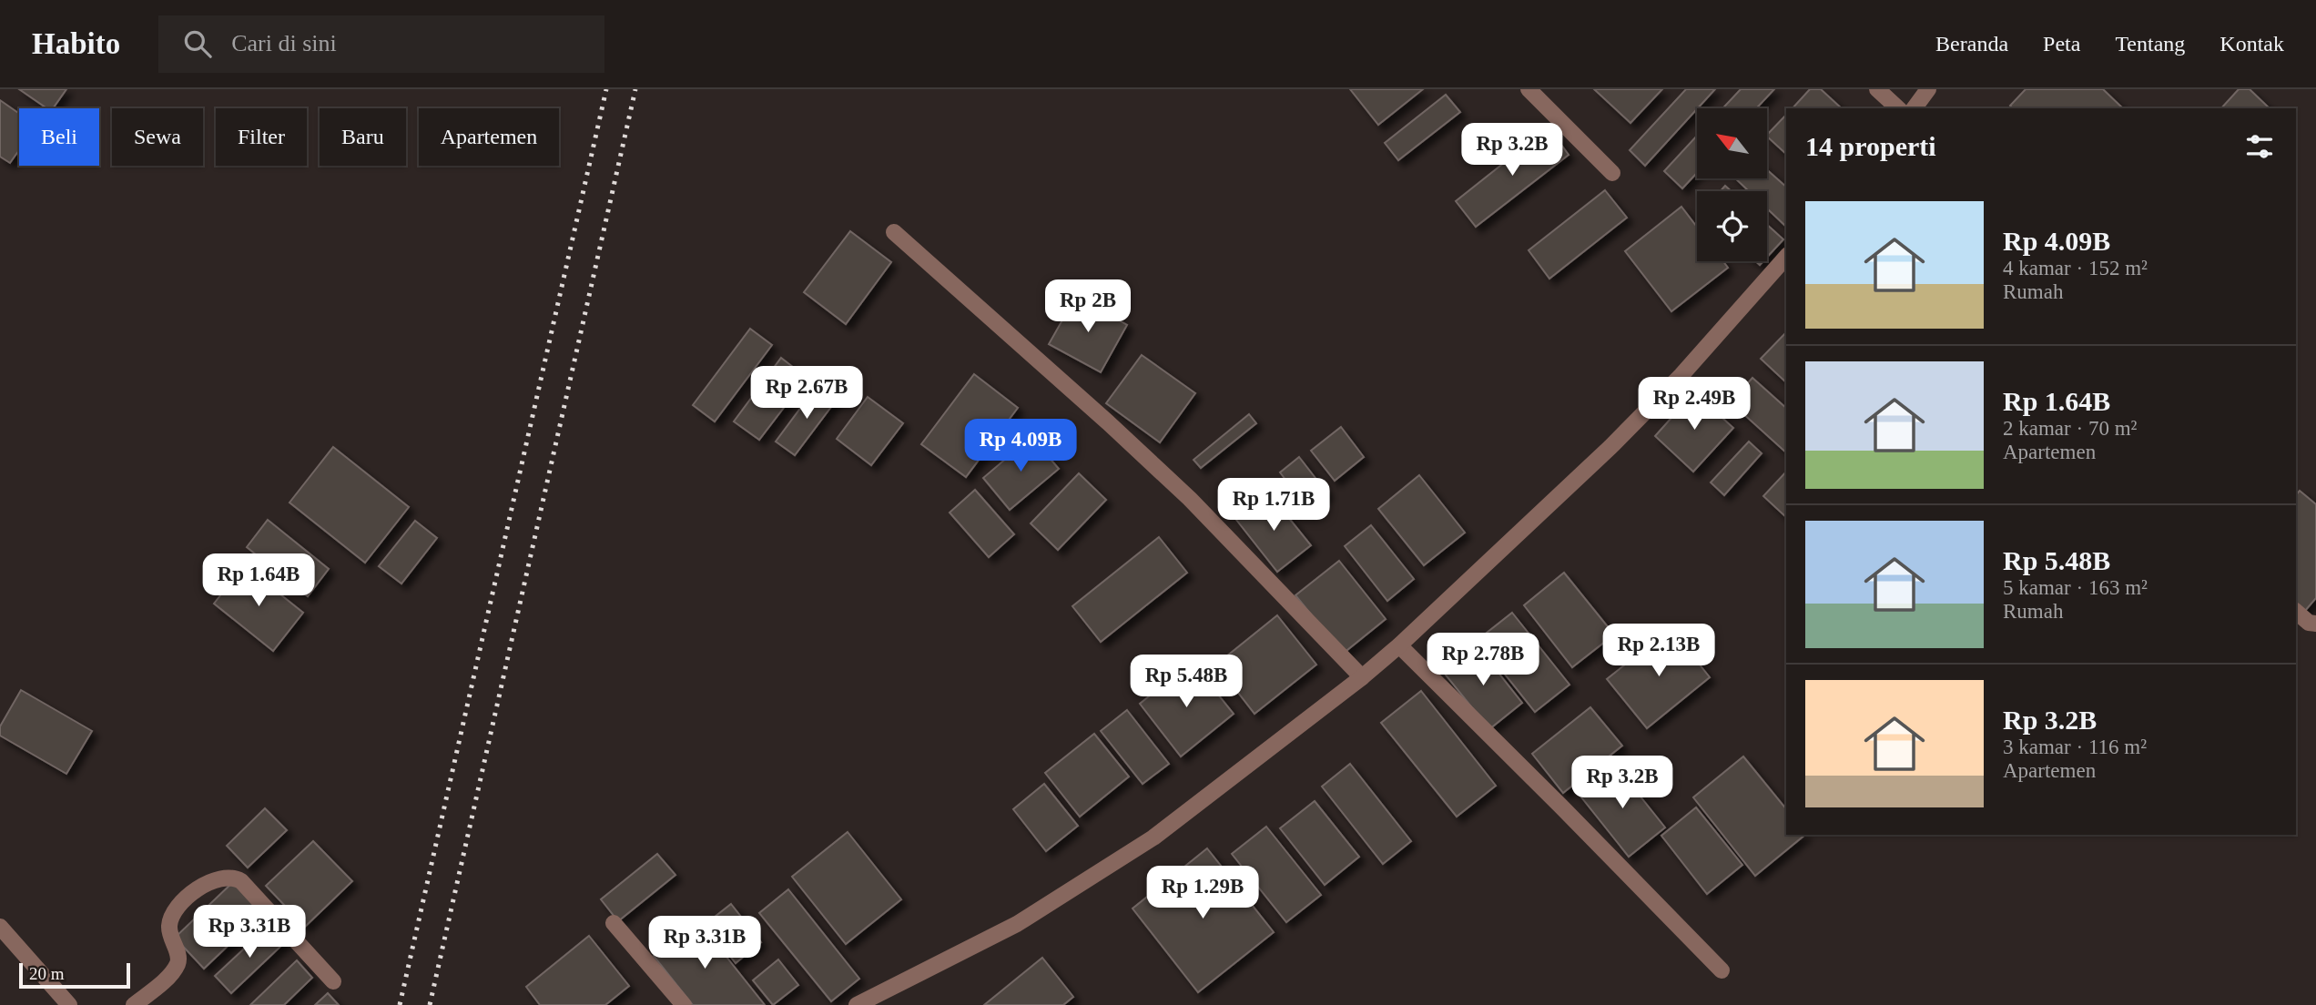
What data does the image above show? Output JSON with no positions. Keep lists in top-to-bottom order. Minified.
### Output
{"scale_bar":"20 m","north":"top left","page":{"header":"Habito","search":"Cari di sini","nav":["Beranda","Peta","Tentang","Kontak"],"chip":["Beli","Sewa","Filter","Baru","Apartemen"],"heading":"14 properti","price":["Rp 3.2B","Rp 2B","Rp 2.67B","Rp 2.49B","Rp 4.09B","Rp 1.71B","Rp 1.64B","Rp 2.13B","Rp 2.78B","Rp 5.48B","Rp 3.2B","Rp 1.29B","Rp 3.31B","Rp 3.31B"],"list":[{"name":"Rp 4.09B","note":"4 kamar · 152 m² · Rumah"},{"name":"Rp 1.64B","note":"2 kamar · 70 m² · Apartemen"},{"name":"Rp 5.48B","note":"5 kamar · 163 m² · Rumah"},{"name":"Rp 3.2B","note":"3 kamar · 116 m² · Apartemen"}],"scale":"20 m"}}
